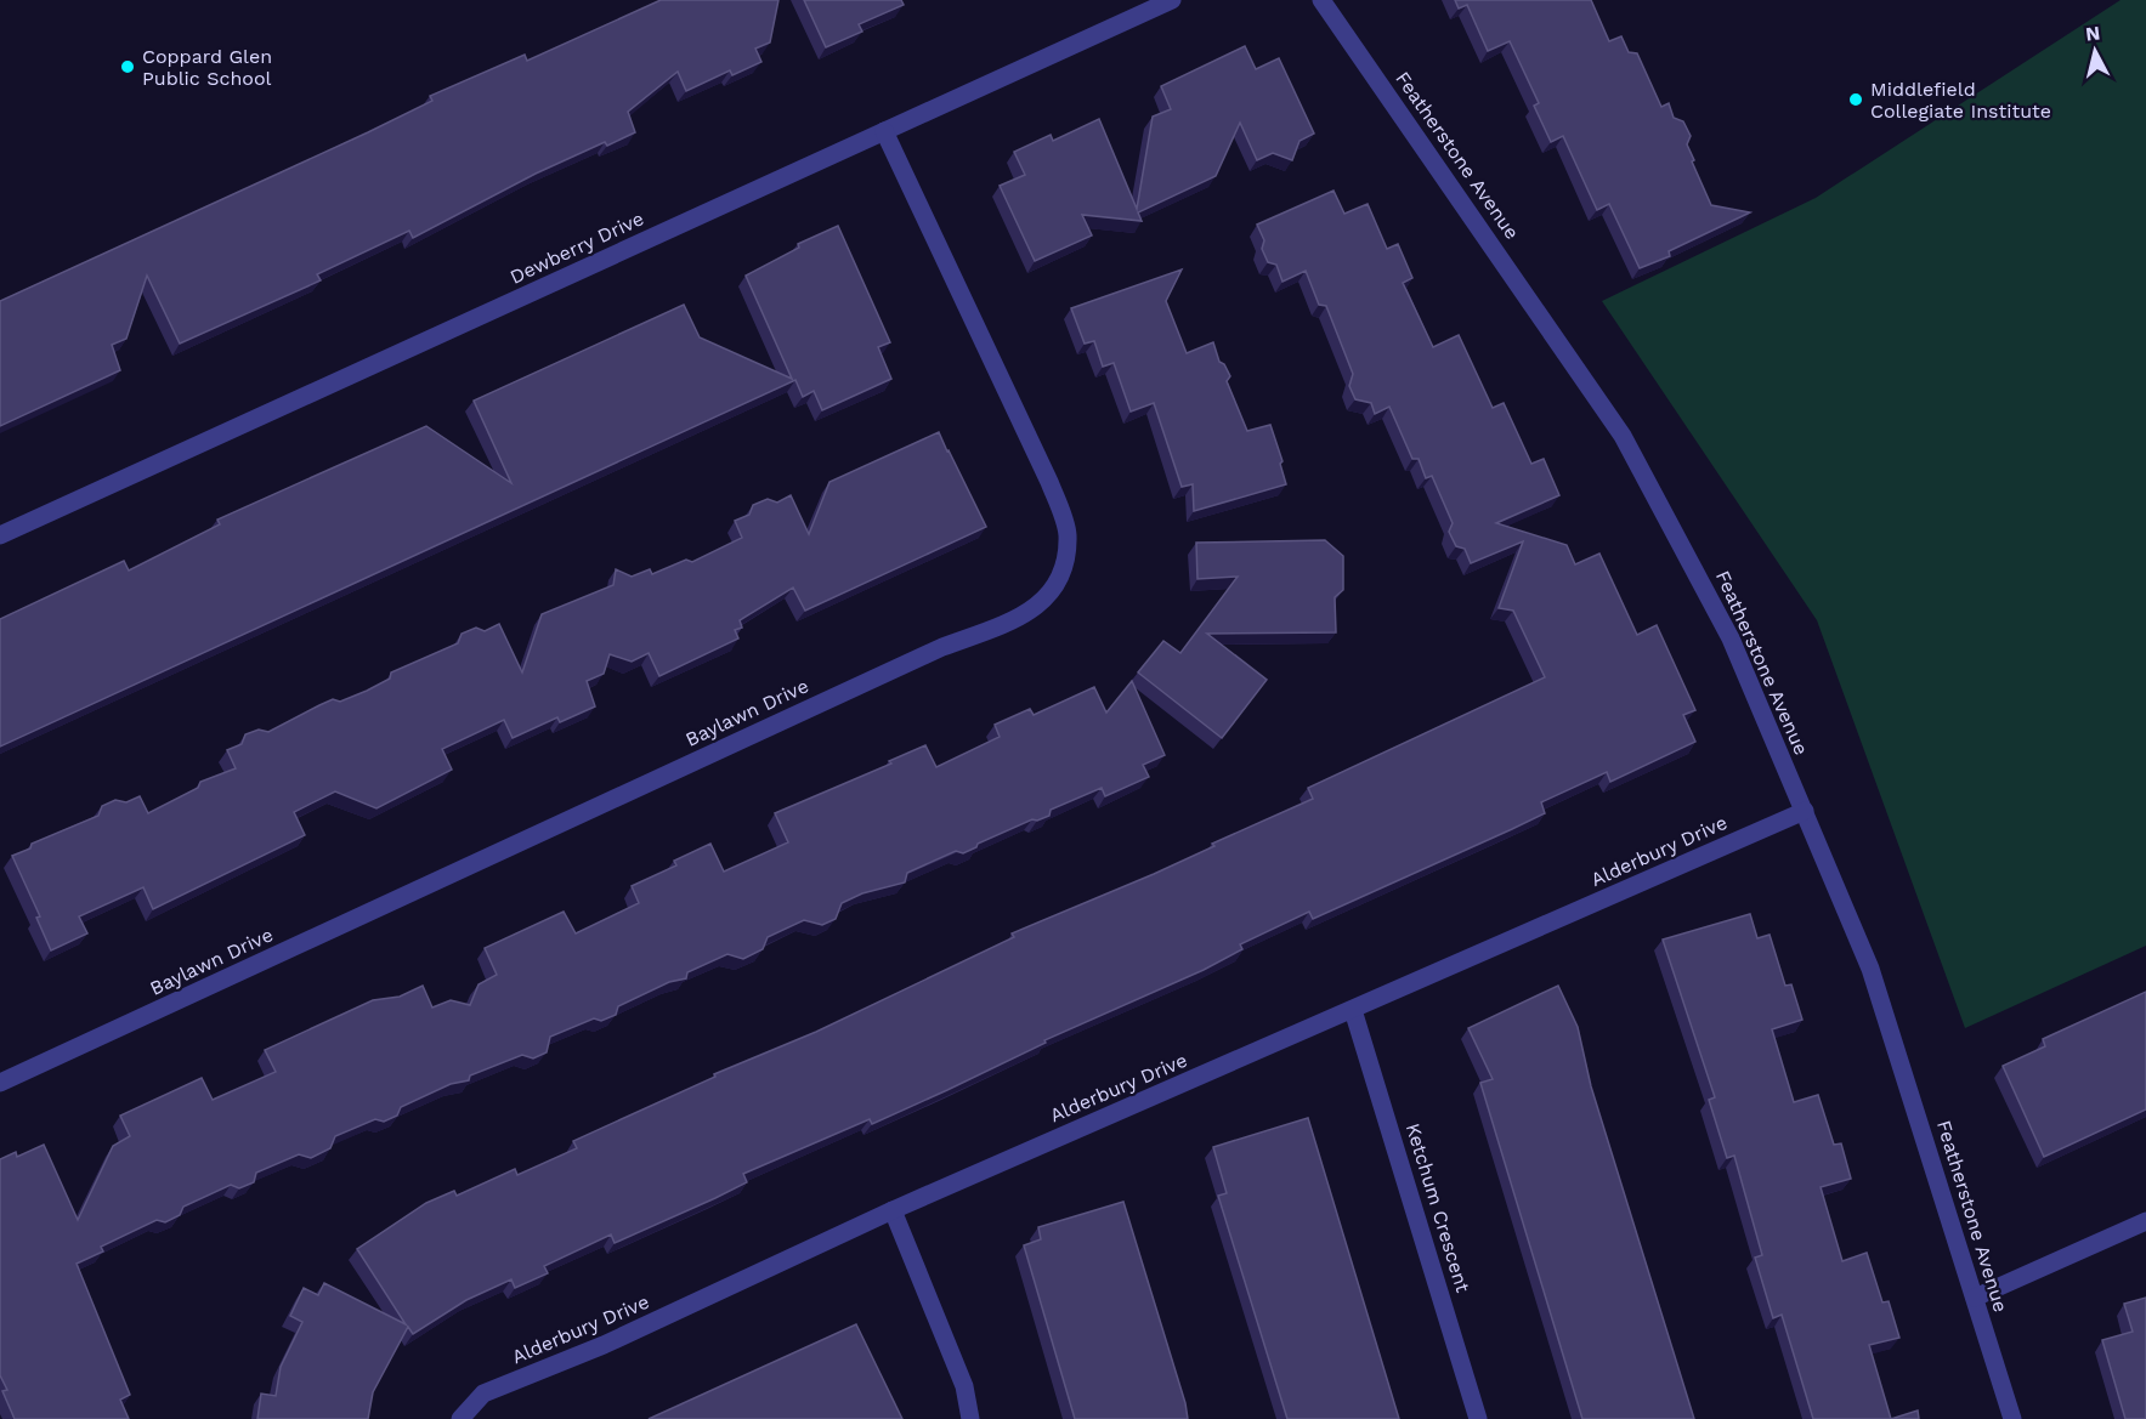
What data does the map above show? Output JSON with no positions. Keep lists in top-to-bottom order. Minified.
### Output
{"streets":{"street":["Featherstone Avenue","Dewberry Drive","Baylawn Drive","Alderbury Drive","Ketchum Crescent"]},"crossings":[["Featherstone Avenue","Alderbury Drive"],["Dewberry Drive","Baylawn Drive"],["Alderbury Drive","Ketchum Crescent"]],"places":["Coppard Glen Public School","Middlefield Collegiate Institute"],"north":"top"}
